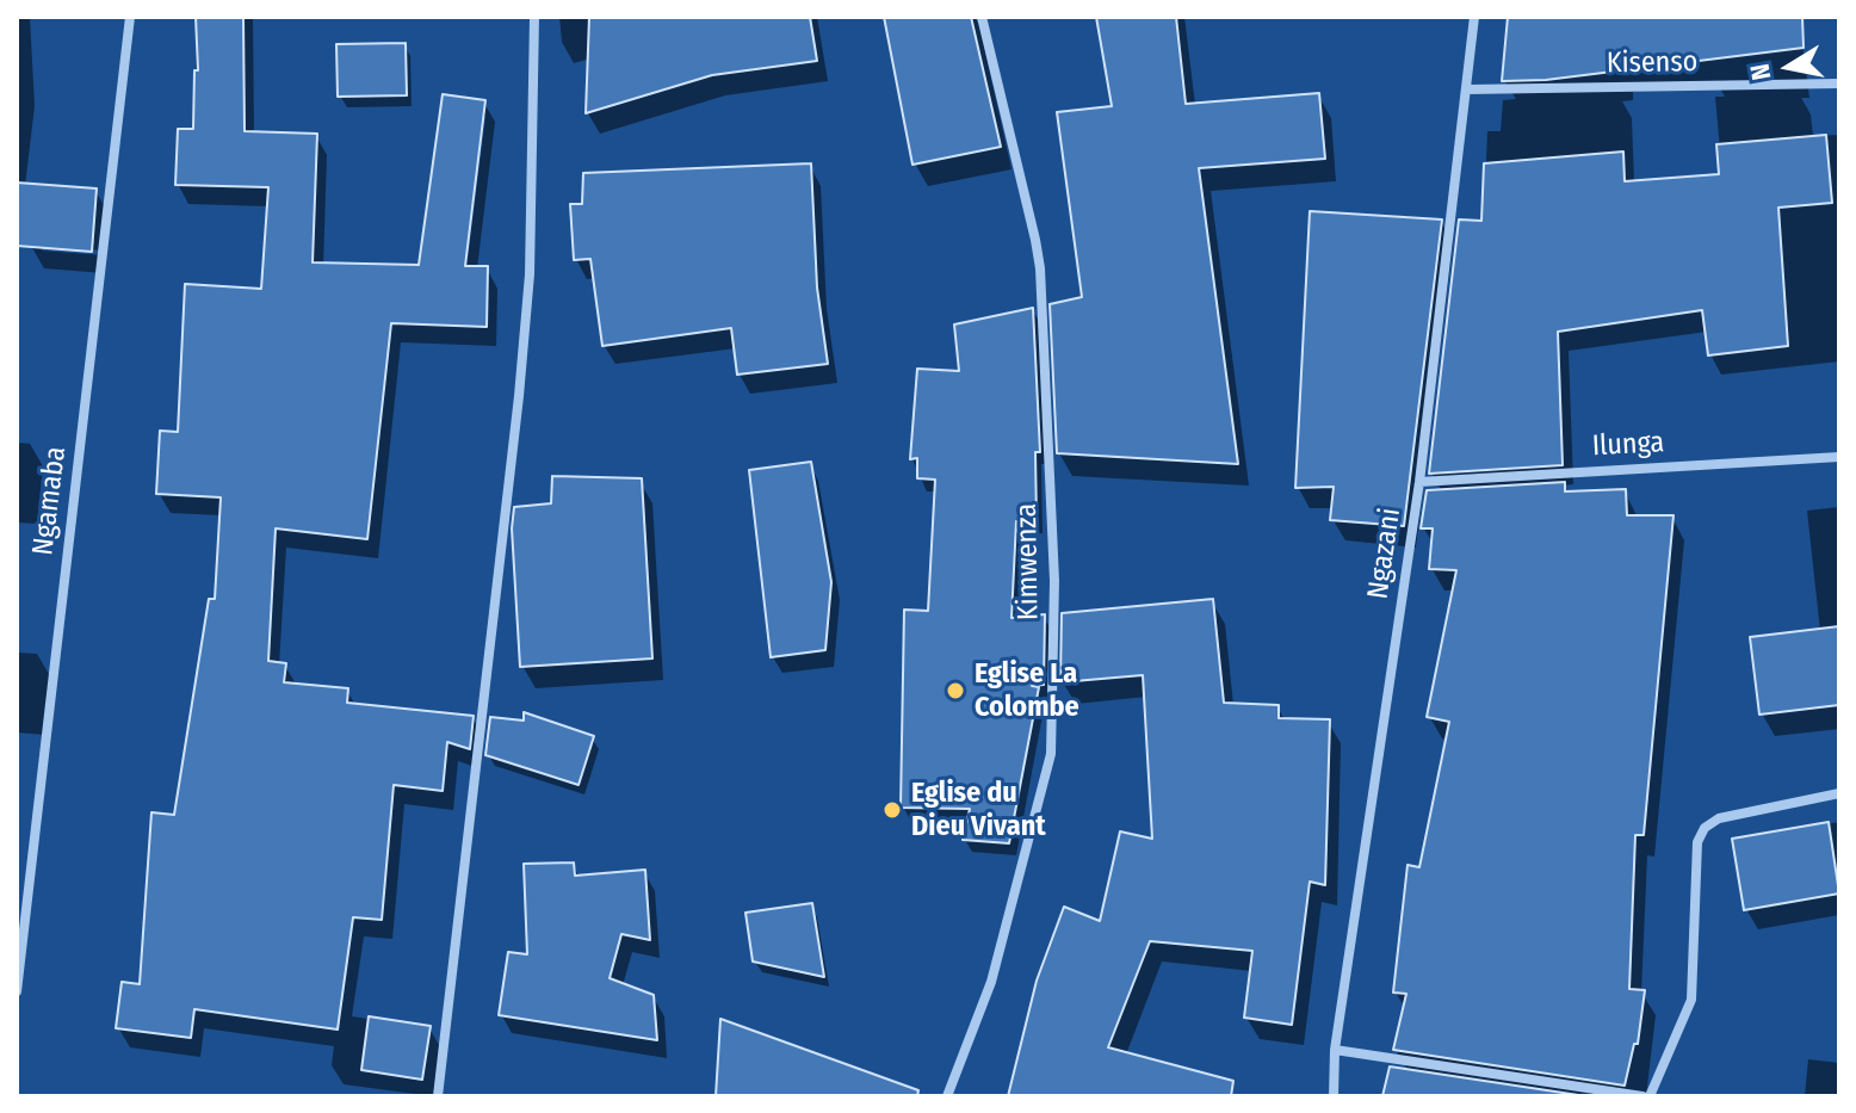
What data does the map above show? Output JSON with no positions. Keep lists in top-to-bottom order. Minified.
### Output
{"streets":{"street":["Kisenso","Ilunga","Ngamaba","Ngazani","Kimwenza"]},"crossings":[["Kisenso","Ngazani"],["Ilunga","Ngazani"]],"places":["Eglise La Colombe","Eglise du Dieu Vivant"],"north":"left"}
